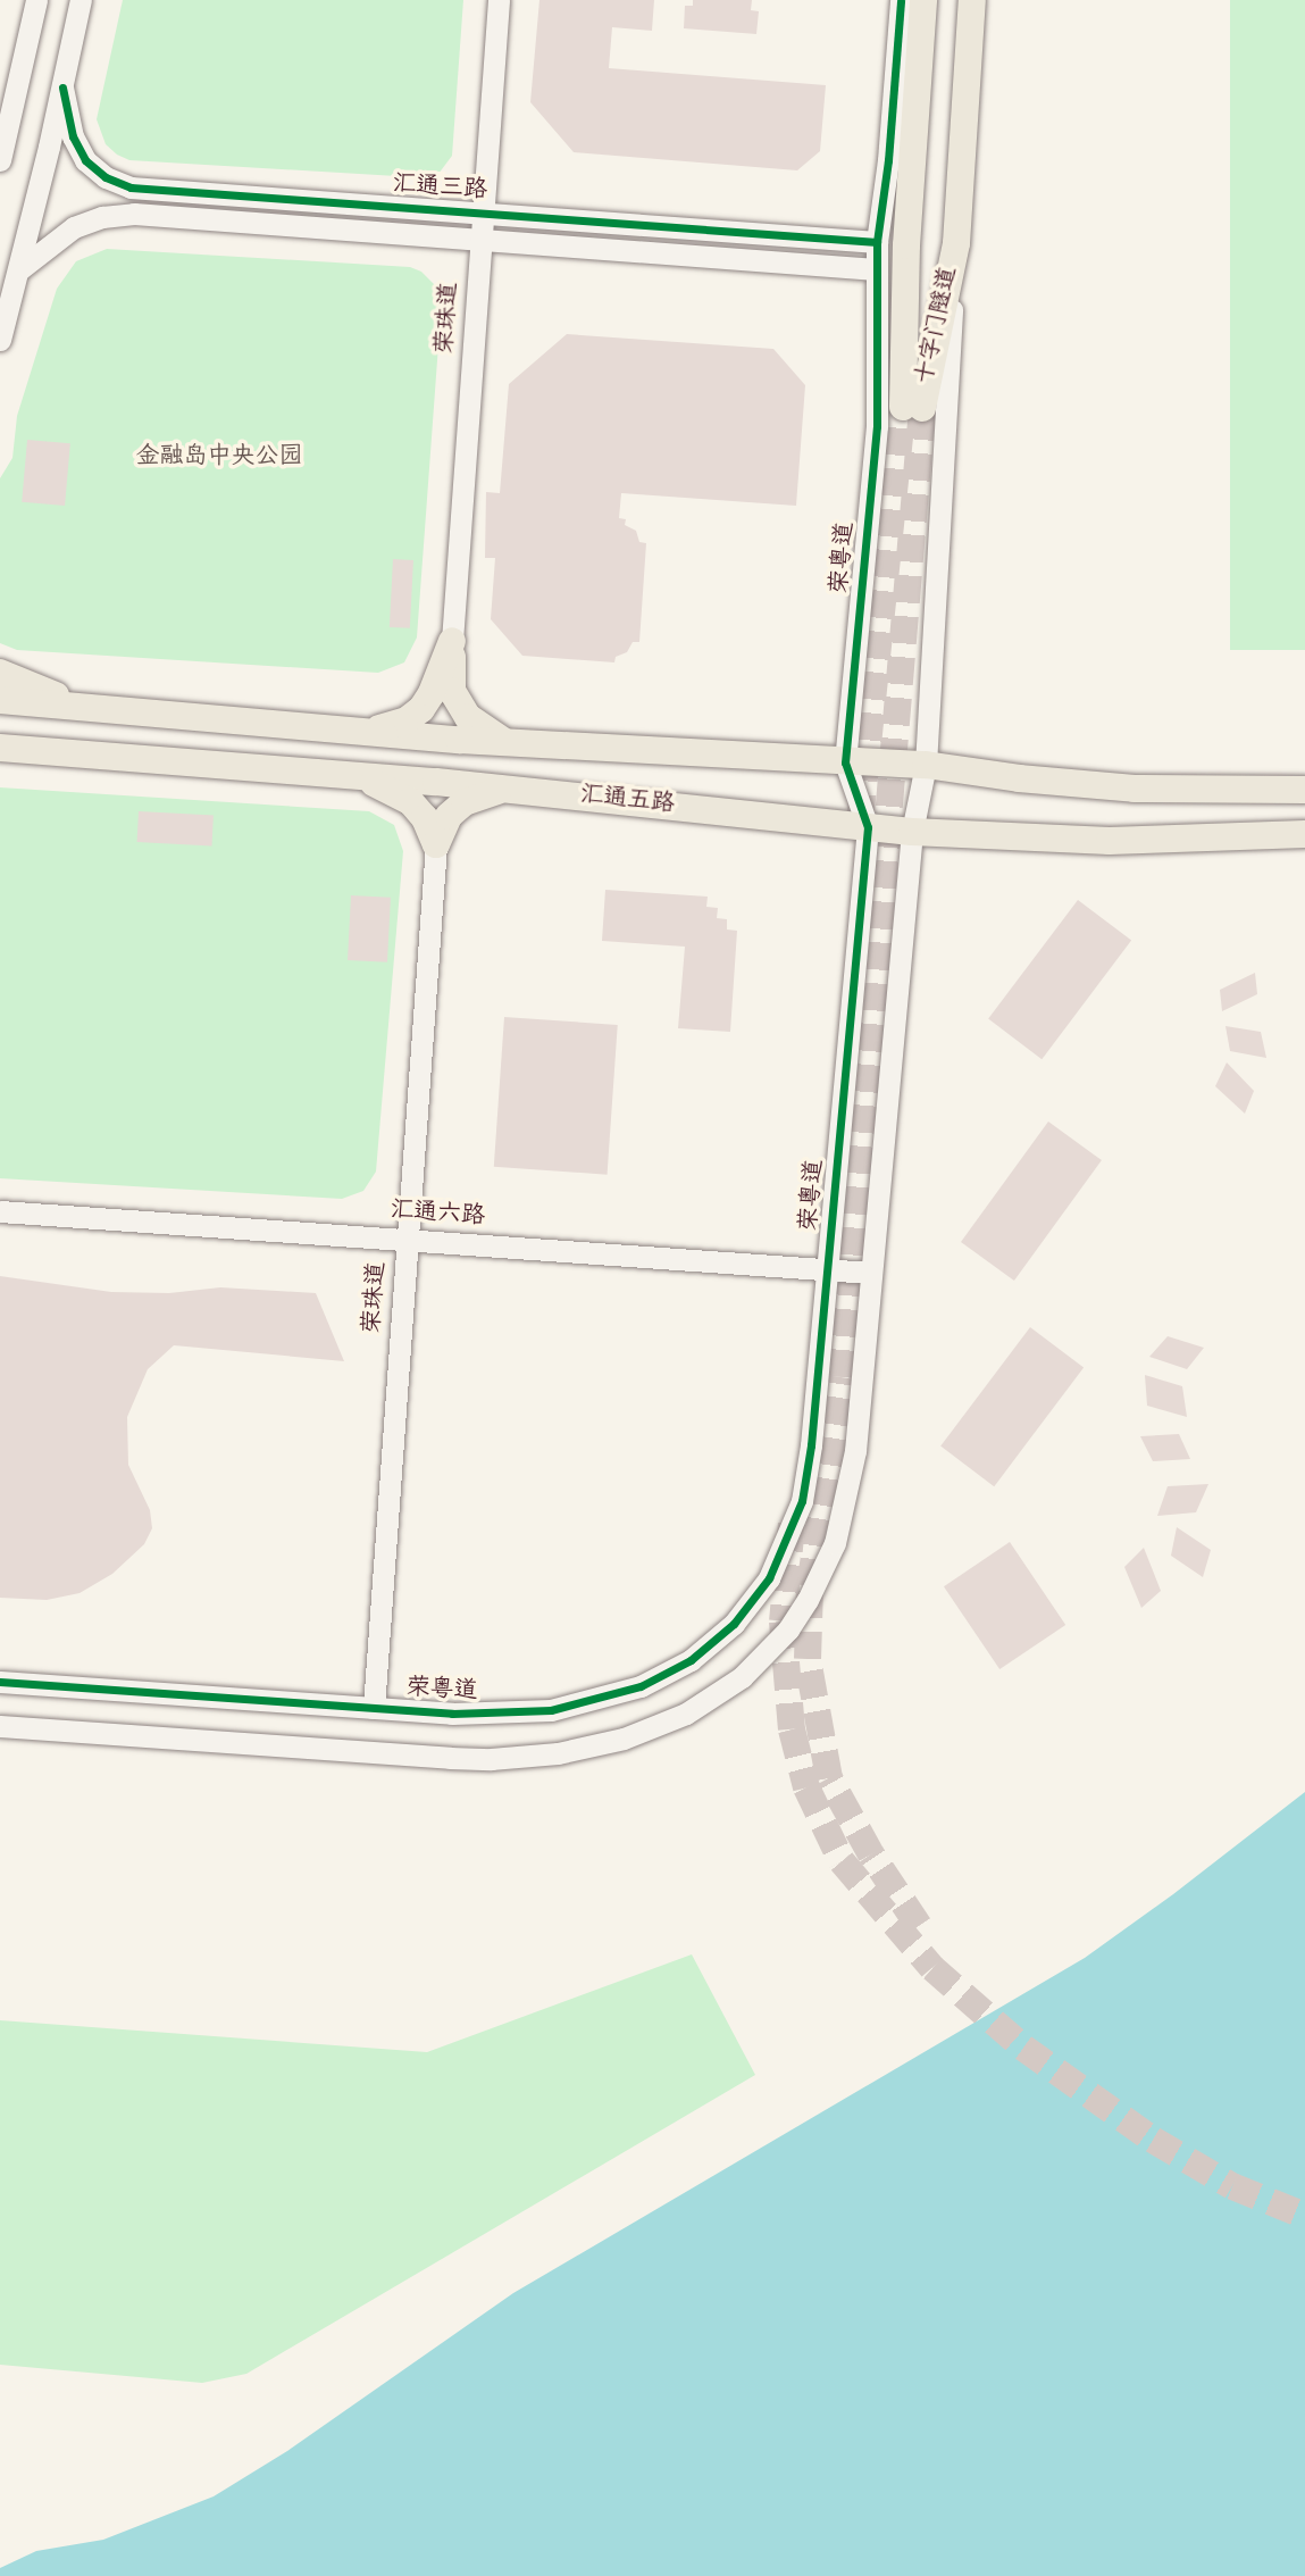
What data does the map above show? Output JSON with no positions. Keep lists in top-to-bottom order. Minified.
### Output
{"streets":{"main road":["十字门隧道","汇通五路"],"street":["汇通三路","荣珠道","荣粤道","汇通六路"]},"crossings":[["汇通三路","荣珠道"],["汇通三路","荣粤道"],["荣珠道","荣粤道"],["荣珠道","汇通六路"],["荣粤道","汇通五路"],["荣粤道","汇通六路"]],"parks":["金融岛中央公园"]}
